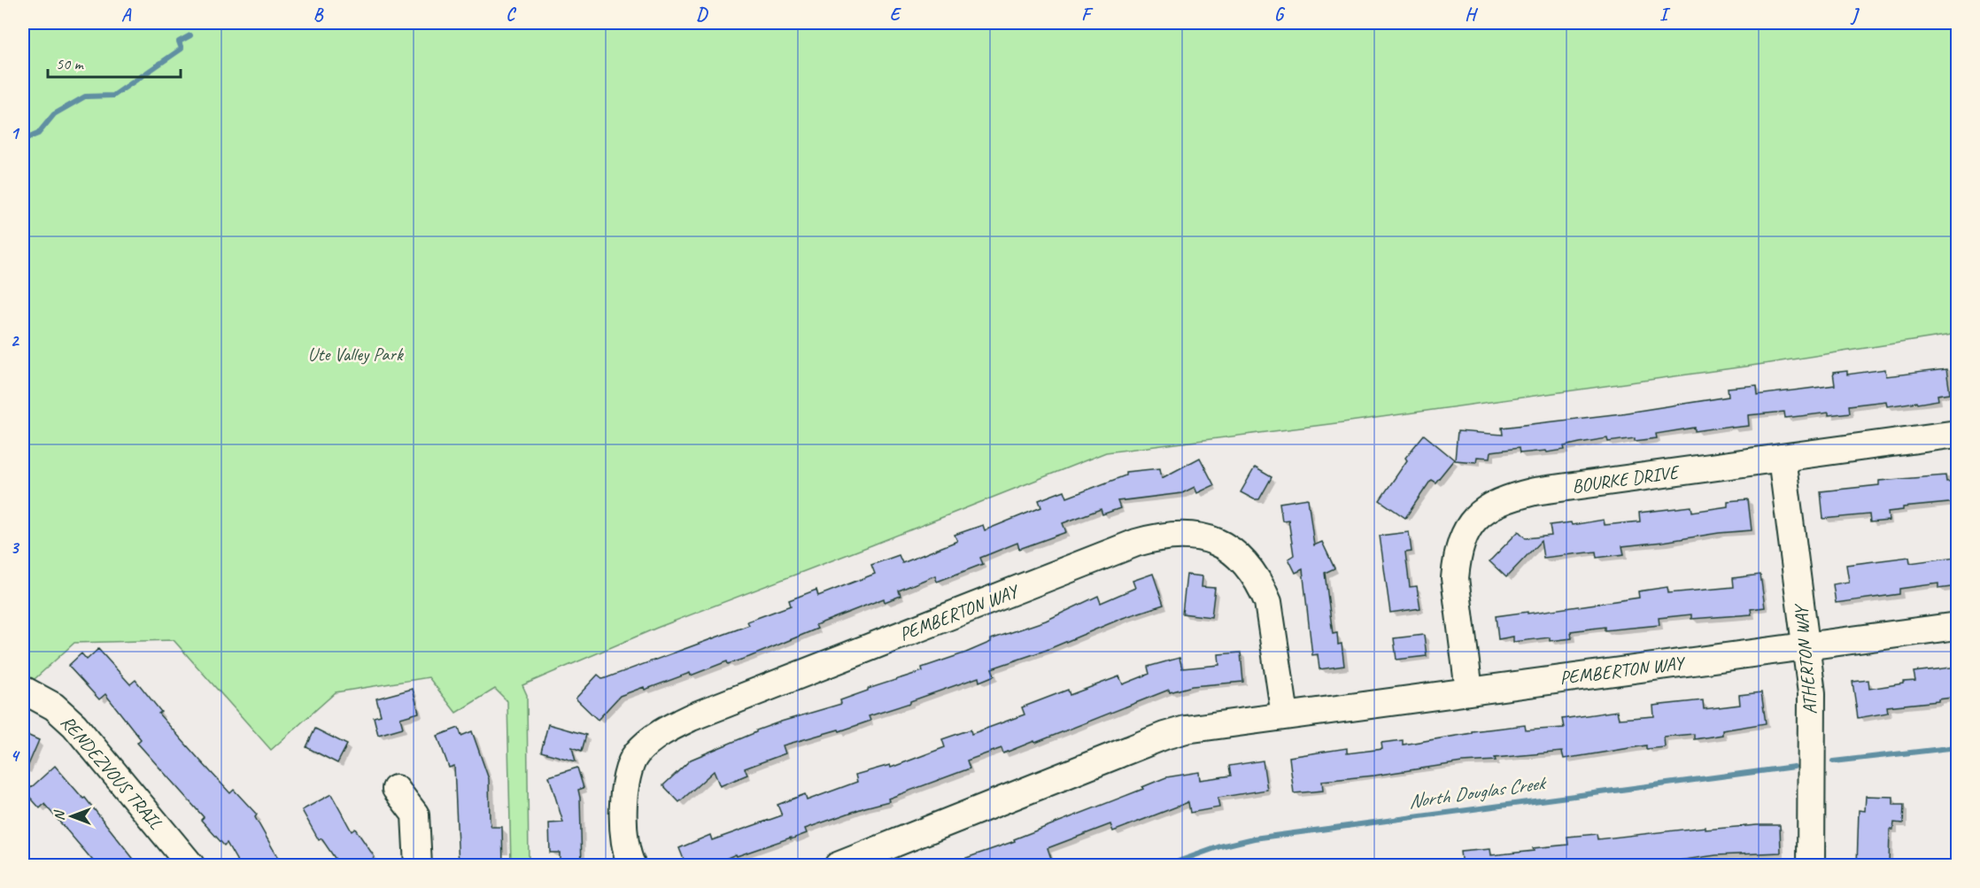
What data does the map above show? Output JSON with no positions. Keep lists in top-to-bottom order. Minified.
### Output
{"streets":{"street":["BOURKE DRIVE","PEMBERTON WAY","ATHERTON WAY","RENDEZVOUS TRAIL"]},"crossings":[["BOURKE DRIVE","PEMBERTON WAY"],["BOURKE DRIVE","ATHERTON WAY"],["PEMBERTON WAY","ATHERTON WAY"]],"water":["North Douglas Creek"],"parks":["Ute Valley Park"],"scale_bar":"50 m","north":"left","grid":{"columns":["A","B","C","D","E","F","G","H","I","J"],"rows":["1","2","3","4"]}}
